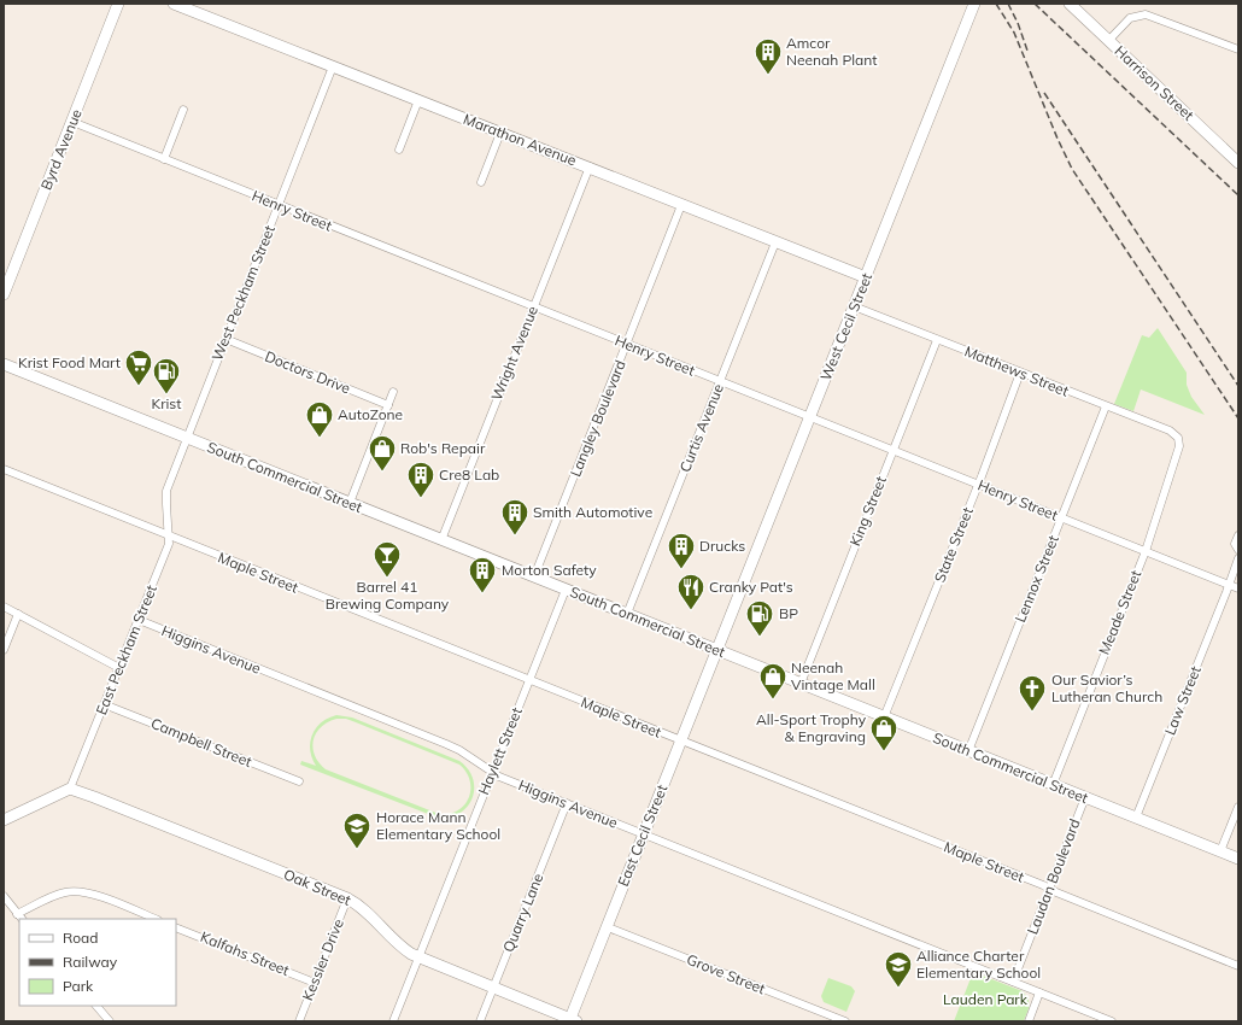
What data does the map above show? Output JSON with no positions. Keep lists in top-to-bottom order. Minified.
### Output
{"streets":{"main road":["Harrison Street","Marathon Avenue","Byrd Avenue","West Cecil Street","South Commercial Street","East Cecil Street","Oak Street"],"street":["Henry Street","West Peckham Street","Wright Avenue","Matthews Street","Doctors Drive","Langley Boulevard","Curtis Avenue","King Street","State Street","Maple Street","Lennox Street","Meade Street","East Peckham Street","Higgins Avenue","Law Street","Campbell Street","Haylett Street","Laudan Boulevard","Quarry Lane","Kalfahs Street","Kessler Drive","Grove Street"]},"crossings":[["Marathon Avenue","West Peckham Street"],["Marathon Avenue","West Cecil Street"],["Marathon Avenue","Wright Avenue"],["Marathon Avenue","Langley Boulevard"],["Marathon Avenue","Curtis Avenue"],["Byrd Avenue","Henry Street"],["Henry Street","West Peckham Street"],["Henry Street","West Cecil Street"],["Henry Street","Wright Avenue"],["Henry Street","Langley Boulevard"],["Henry Street","Curtis Avenue"],["Henry Street","King Street"],["Henry Street","State Street"],["Henry Street","Lennox Street"],["Henry Street","Meade Street"],["Henry Street","Law Street"],["West Peckham Street","Doctors Drive"],["West Peckham Street","South Commercial Street"],["West Peckham Street","East Peckham Street"],["West Cecil Street","Matthews Street"],["West Cecil Street","South Commercial Street"],["West Cecil Street","East Cecil Street"],["Wright Avenue","South Commercial Street"],["Matthews Street","King Street"],["Matthews Street","State Street"],["Matthews Street","Lennox Street"],["Matthews Street","Meade Street"],["Langley Boulevard","South Commercial Street"],["Curtis Avenue","South Commercial Street"],["South Commercial Street","King Street"],["South Commercial Street","State Street"],["South Commercial Street","Lennox Street"],["South Commercial Street","Meade Street"],["South Commercial Street","East Peckham Street"],["South Commercial Street","Law Street"],["South Commercial Street","Haylett Street"],["South Commercial Street","East Cecil Street"],["South Commercial Street","Laudan Boulevard"],["Maple Street","East Peckham Street"],["Maple Street","Haylett Street"],["Maple Street","East Cecil Street"],["Maple Street","Laudan Boulevard"],["East Peckham Street","Higgins Avenue"],["East Peckham Street","Campbell Street"],["East Peckham Street","Oak Street"],["Higgins Avenue","Haylett Street"],["Higgins Avenue","East Cecil Street"],["Higgins Avenue","Laudan Boulevard"],["Higgins Avenue","Quarry Lane"],["Haylett Street","Oak Street"],["East Cecil Street","Oak Street"],["East Cecil Street","Grove Street"],["Oak Street","Quarry Lane"],["Oak Street","Kessler Drive"],["Kalfahs Street","Kessler Drive"]],"parks":["Lauden Park"],"places":{"building":["Amcor Neenah Plant","Cre8 Lab","Smith Automotive","Drucks","Morton Safety"],"supermarket":["Krist Food Mart"],"fuel station":["Krist","BP"],"shop":["AutoZone","Rob's Repair","Neenah Vintage Mall","All-Sport Trophy & Engraving"],"bar":["Barrel 41 Brewing Company"],"restaurant":["Cranky Pat's"],"church":["Our Savior’s Lutheran Church"],"school or university":["Horace Mann Elementary School","Alliance Charter Elementary School"]},"legend":["Road","Railway","Park"]}
